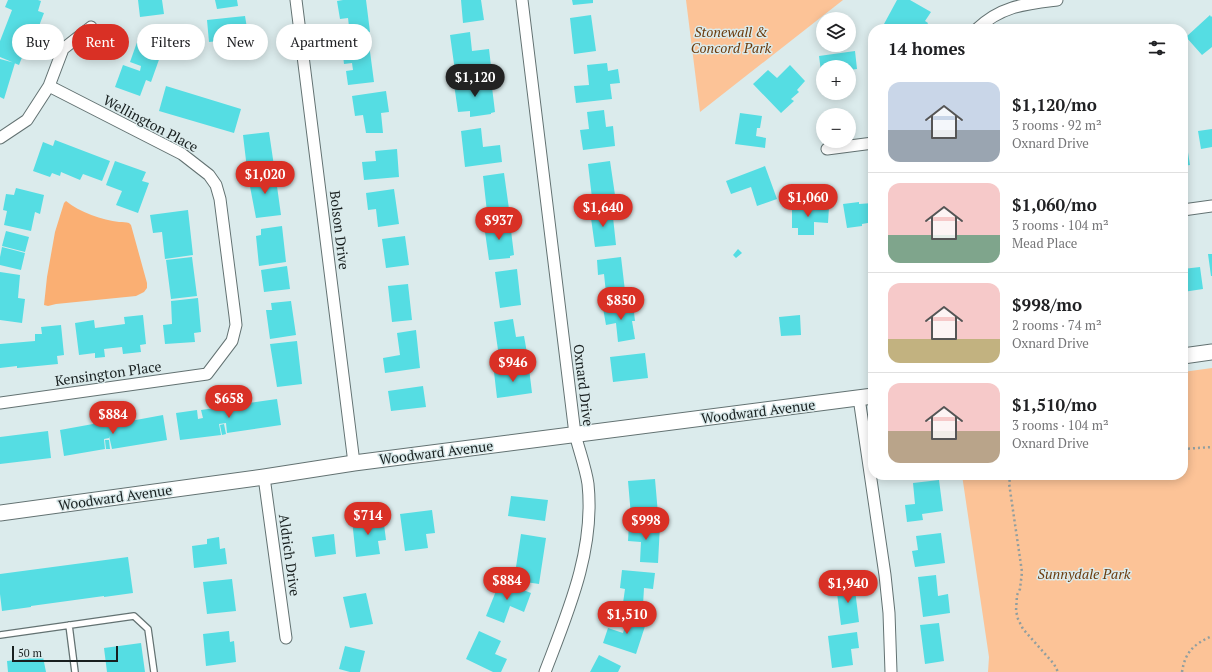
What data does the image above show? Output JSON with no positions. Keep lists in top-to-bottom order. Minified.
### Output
{"streets":{"main road":["Woodward Avenue"],"street":["Wellington Place","Bolson Drive","Kensington Place","Oxnard Drive","Aldrich Drive"]},"crossings":[["Wellington Place","Kensington Place"],["Bolson Drive","Woodward Avenue"],["Oxnard Drive","Woodward Avenue"],["Woodward Avenue","Aldrich Drive"]],"parks":["Stonewall & Concord Park","Sunnydale Park"],"scale_bar":"50 m","page":{"map_buttons":["+","−"],"chip":["Buy","Rent","Filters","New","Apartment"],"heading":"14 homes","price":["$1,120","$1,020","$1,060","$1,640","$937","$850","$946","$658","$884","$714","$998","$884","$1,940","$1,510"],"list":[{"name":"$1,120/mo","note":"3 rooms · 92 m² · Oxnard Drive"},{"name":"$1,060/mo","note":"3 rooms · 104 m² · Mead Place"},{"name":"$998/mo","note":"2 rooms · 74 m² · Oxnard Drive"},{"name":"$1,510/mo","note":"3 rooms · 104 m² · Oxnard Drive"}],"scale":"50 m"}}
